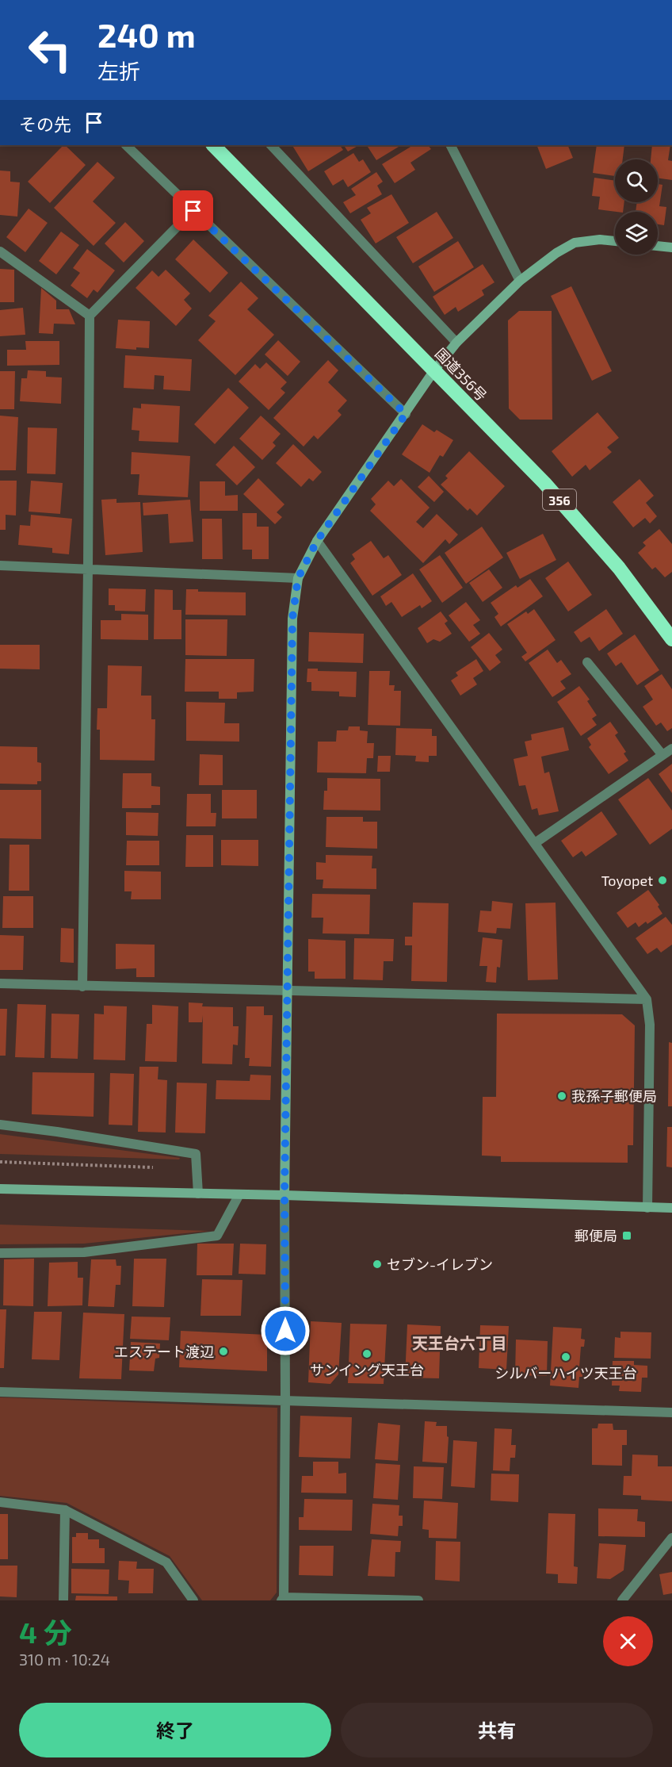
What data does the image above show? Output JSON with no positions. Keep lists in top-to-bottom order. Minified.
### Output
{"streets":{"highway":["国道356号","356"]},"districts":["天王台六丁目"],"places":{"other":["Toyopet","我孫子郵便局","セブン-イレブン","エステート渡辺","サンイング天王台","シルバーハイツ天王台"],"transit":["郵便局"]},"page":{"turn":["240 m","左折"],"then":"その先","heading":["4 分","310 m · 10:24"],"buttons":["終了","共有"]}}
